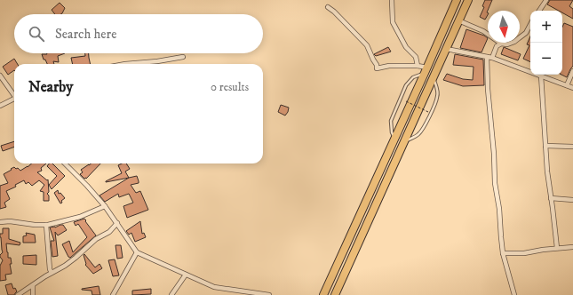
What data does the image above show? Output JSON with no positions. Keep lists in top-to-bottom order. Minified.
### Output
{"north":"bottom","page":{"map_buttons":["+","−"],"search":"Search here","heading":["Nearby","0 results"]}}
